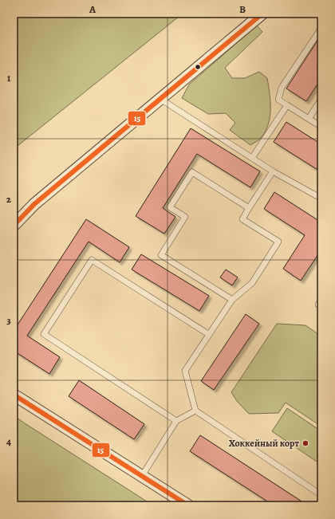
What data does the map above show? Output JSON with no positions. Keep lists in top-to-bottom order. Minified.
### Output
{"places":["Хоккейный корт"],"lines":["transit line 15"],"grid":{"columns":["A","B"],"rows":["1","2","3","4"]}}
